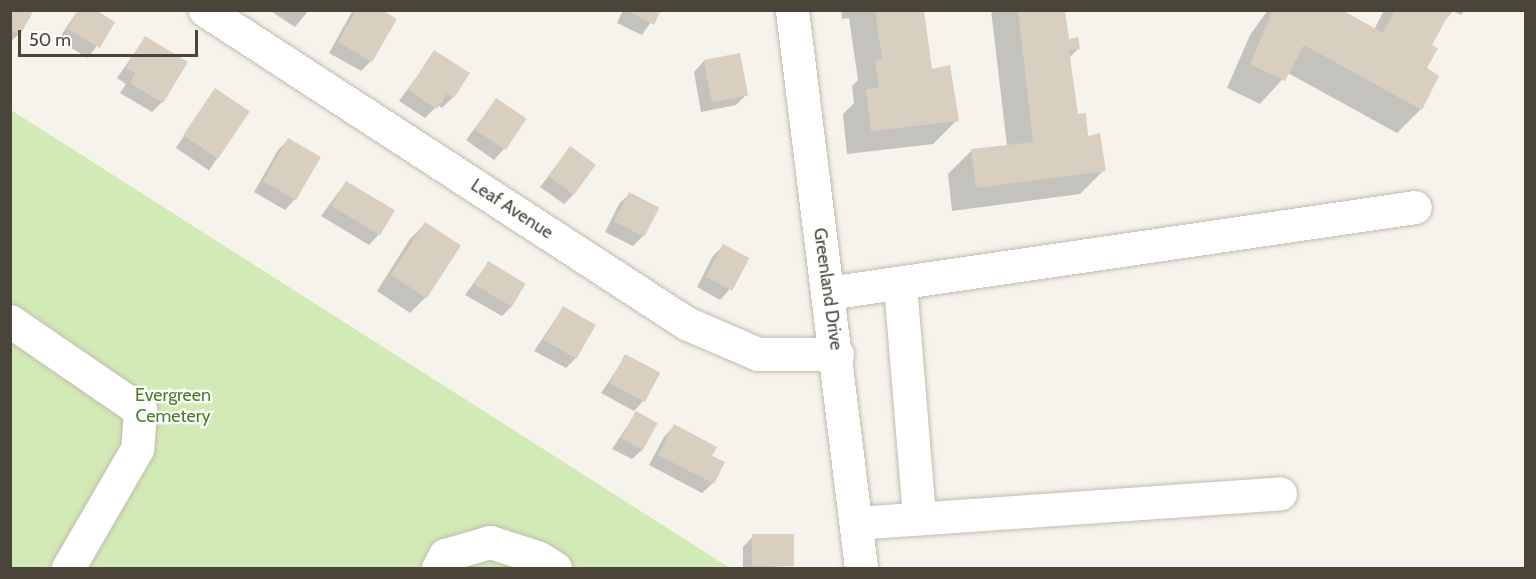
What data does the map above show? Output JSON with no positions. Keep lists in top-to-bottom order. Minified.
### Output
{"streets":{"street":["Leaf Avenue","Greenland Drive"]},"crossings":[["Leaf Avenue","Greenland Drive"]],"parks":["Evergreen Cemetery"],"scale_bar":"50 m"}
